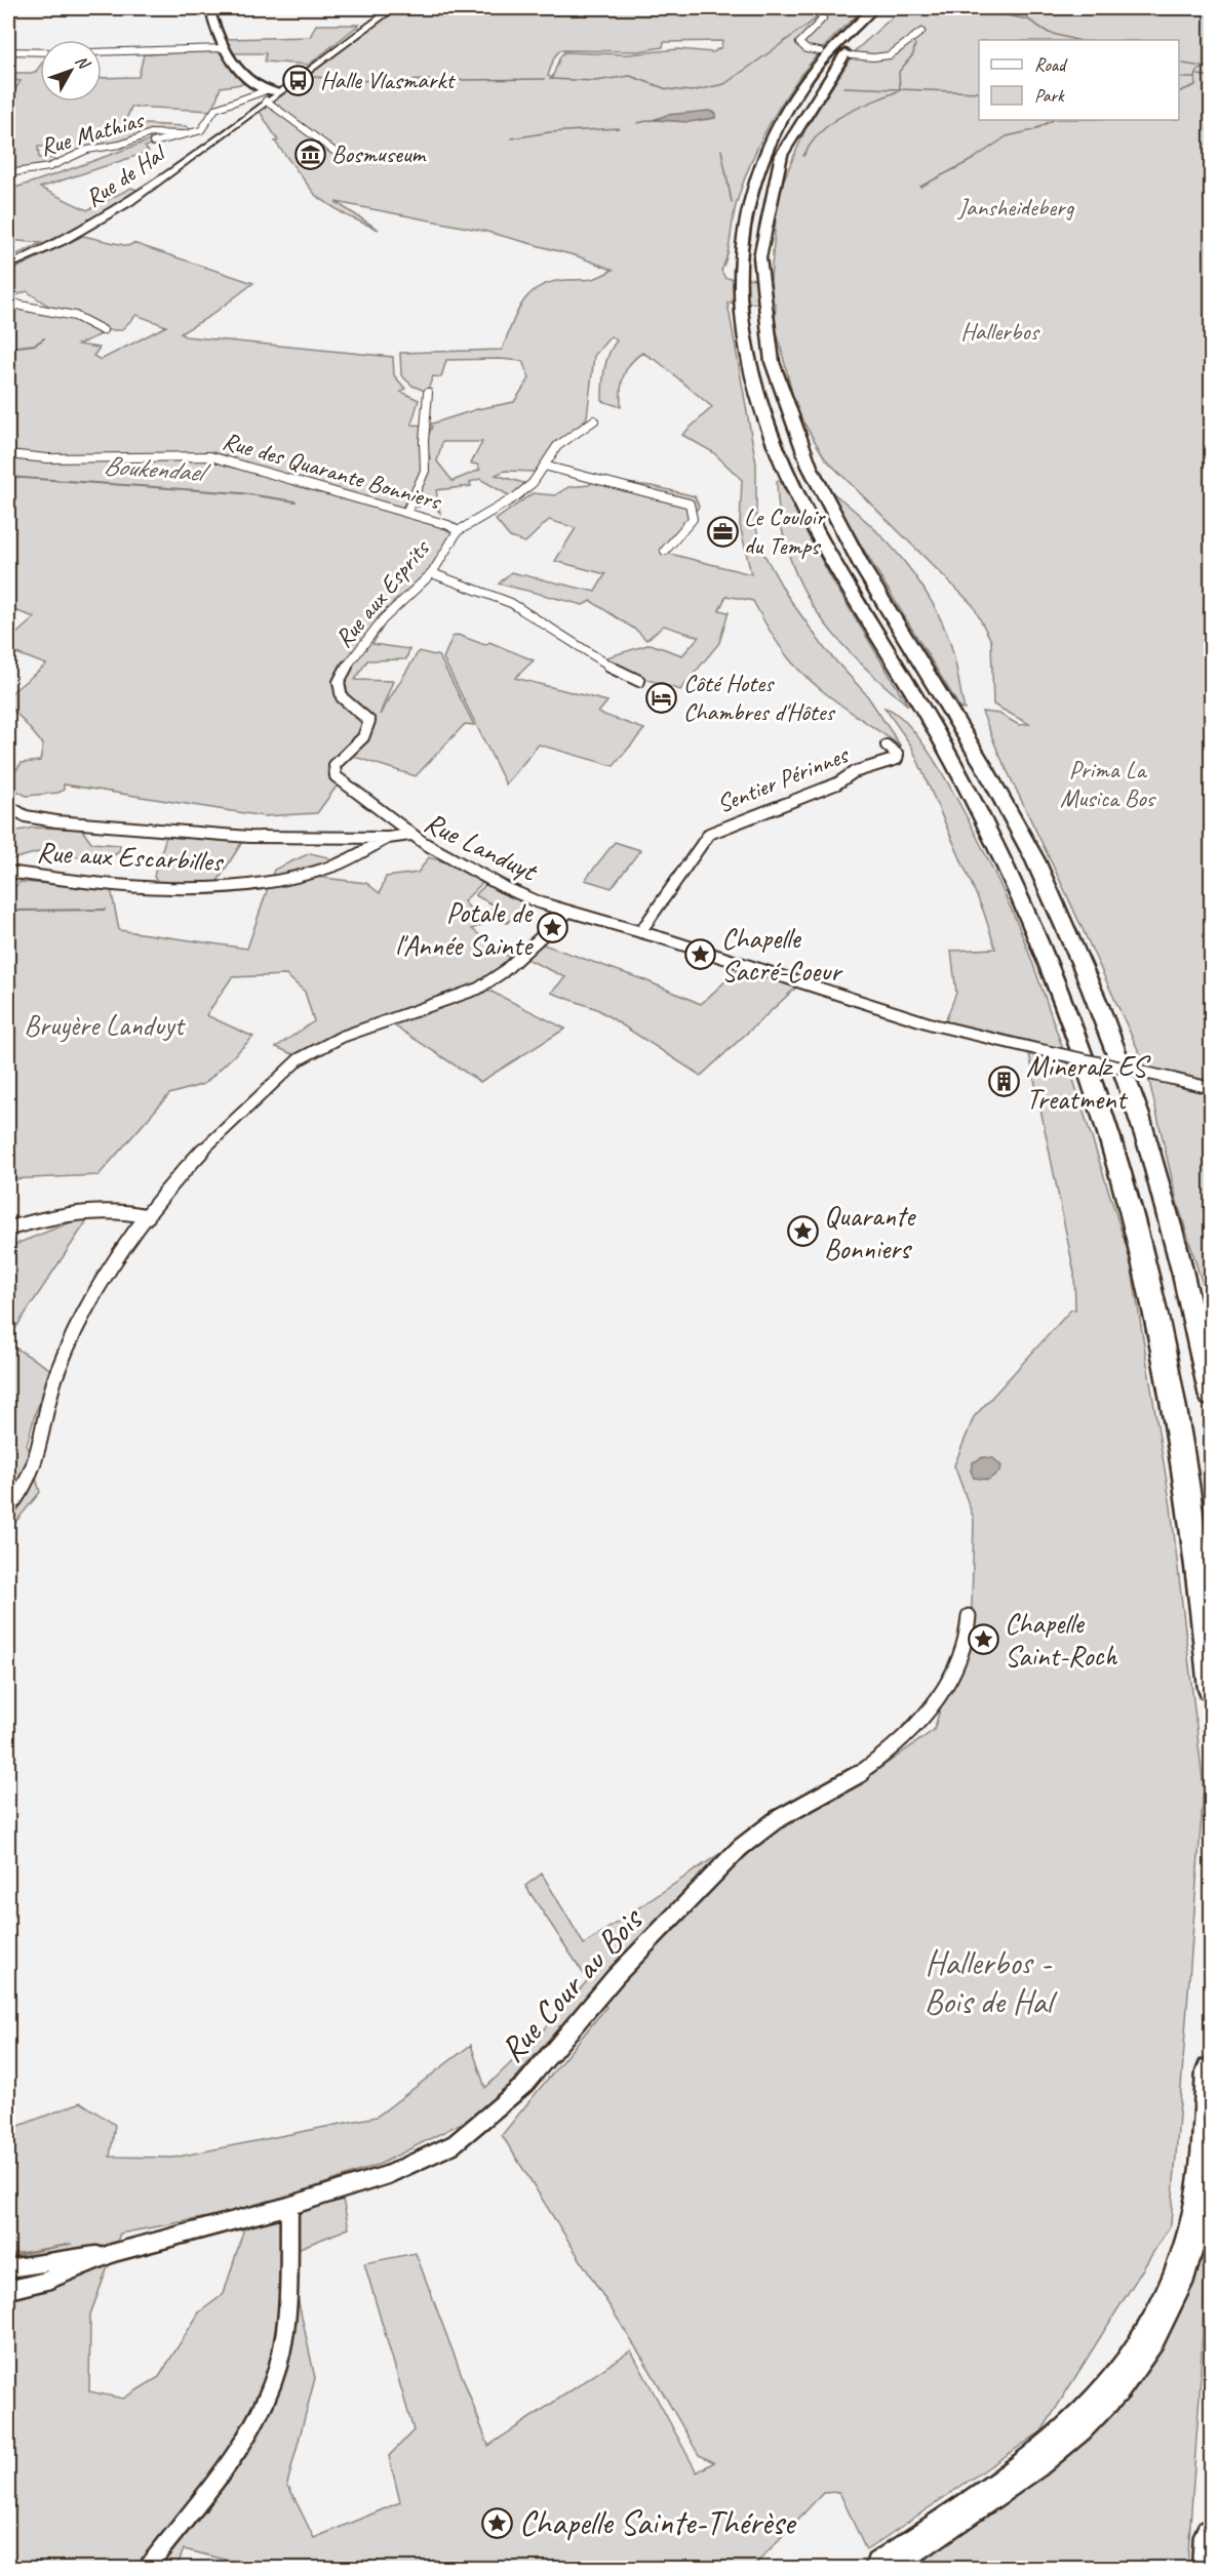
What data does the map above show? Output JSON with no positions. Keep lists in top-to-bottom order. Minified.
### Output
{"streets":{"main road":["Rue de Hal"],"street":["Rue Mathias","Rue des Quarante Bonniers","Rue aux Esprits","Sentier Périnnes","Rue Landuyt","Rue aux Escarbilles","Rue Cour au Bois"]},"crossings":[["Rue des Quarante Bonniers","Rue aux Esprits"],["Rue aux Esprits","Rue Landuyt"],["Sentier Périnnes","Rue Landuyt"],["Rue Landuyt","Rue aux Escarbilles"]],"water":["Boukendael"],"parks":["Jansheideberg","Hallerbos","Prima La Musica Bos","Bruyère Landuyt","Hallerbos - Bois de Hal"],"places":{"bus stop":["Halle Vlasmarkt"],"museum":["Bosmuseum"],"office":["Le Couloir du Temps"],"hotel":["Côté Hotes Chambres d'Hôtes"],"place":["Potale de l'Année Sainte","Chapelle Sacré-Coeur","Quarante Bonniers","Chapelle Saint-Roch","Chapelle Sainte-Thérèse"],"building":["Mineralz ES Treatment"]},"legend":["Road","Park"],"north":"top right"}
